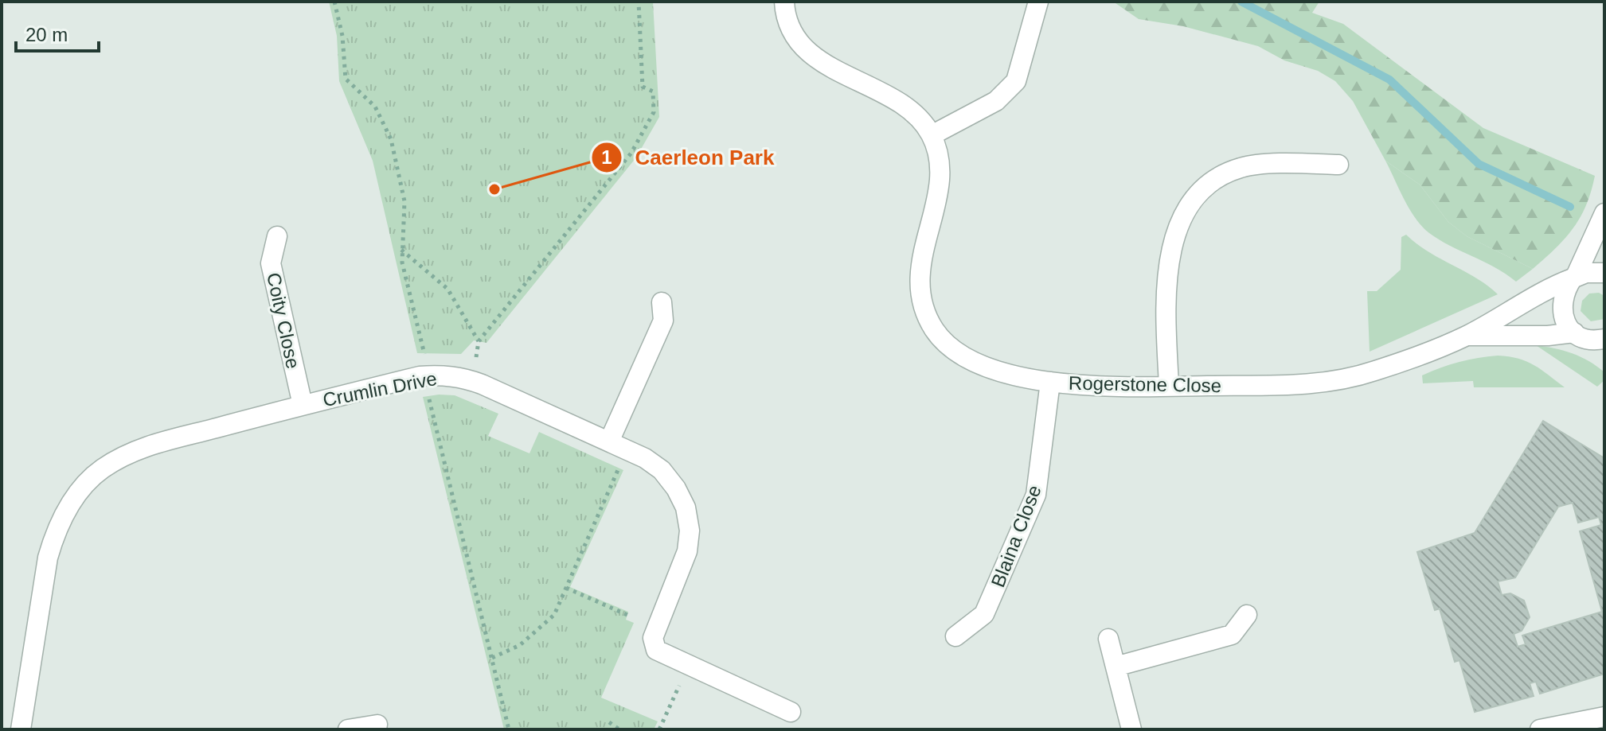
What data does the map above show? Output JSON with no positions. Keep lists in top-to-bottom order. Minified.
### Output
{"streets":{"street":["Coity Close","Rogerstone Close","Crumlin Drive","Blaina Close"]},"crossings":[["Coity Close","Crumlin Drive"],["Rogerstone Close","Blaina Close"]],"places":["Caerleon Park"],"scale_bar":"20 m"}
